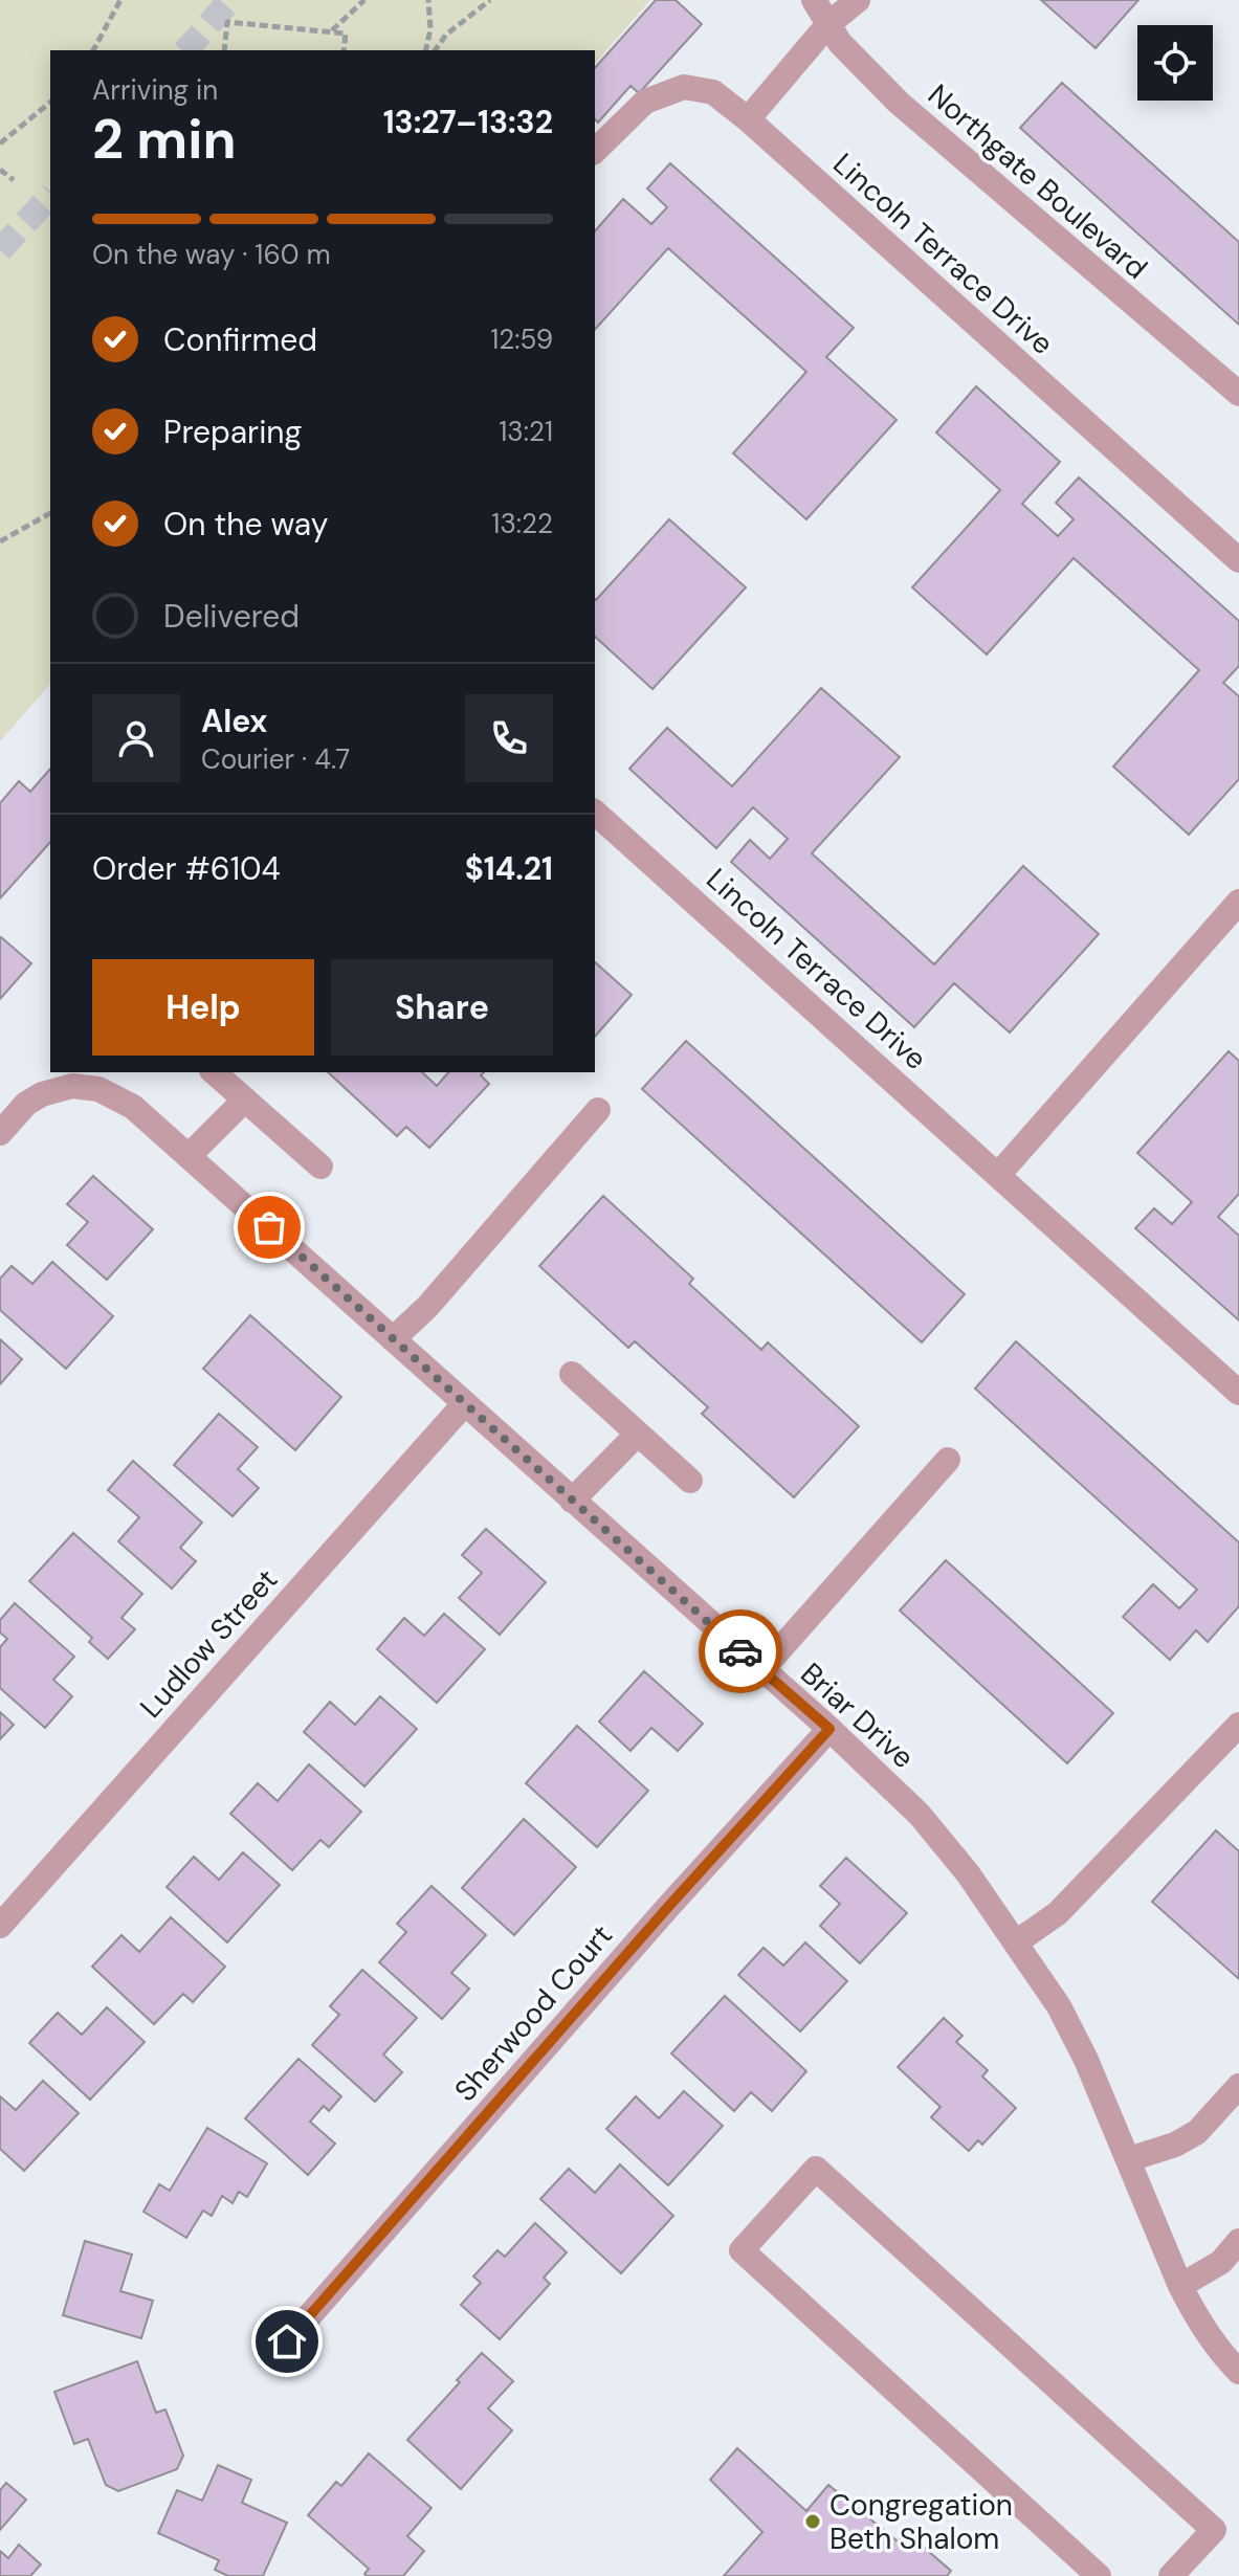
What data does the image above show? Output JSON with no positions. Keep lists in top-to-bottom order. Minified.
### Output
{"streets":{"street":["Northgate Boulevard","Lincoln Terrace Drive","Ludlow Street","Briar Drive","Sherwood Court"]},"crossings":[["Ludlow Street","Briar Drive"],["Briar Drive","Sherwood Court"]],"places":["Congregation Beth Shalom"],"page":{"heading":["2 min","Arriving in","13:27–13:32"],"panel":["Alex","Courier · 4.7","Order #6104","$14.21"],"bar":"On the way · 160 m","list":[["Confirmed","12:59"],["Preparing","13:21"],["On the way","13:22"],"Delivered"],"buttons":["Help","Share"]}}
